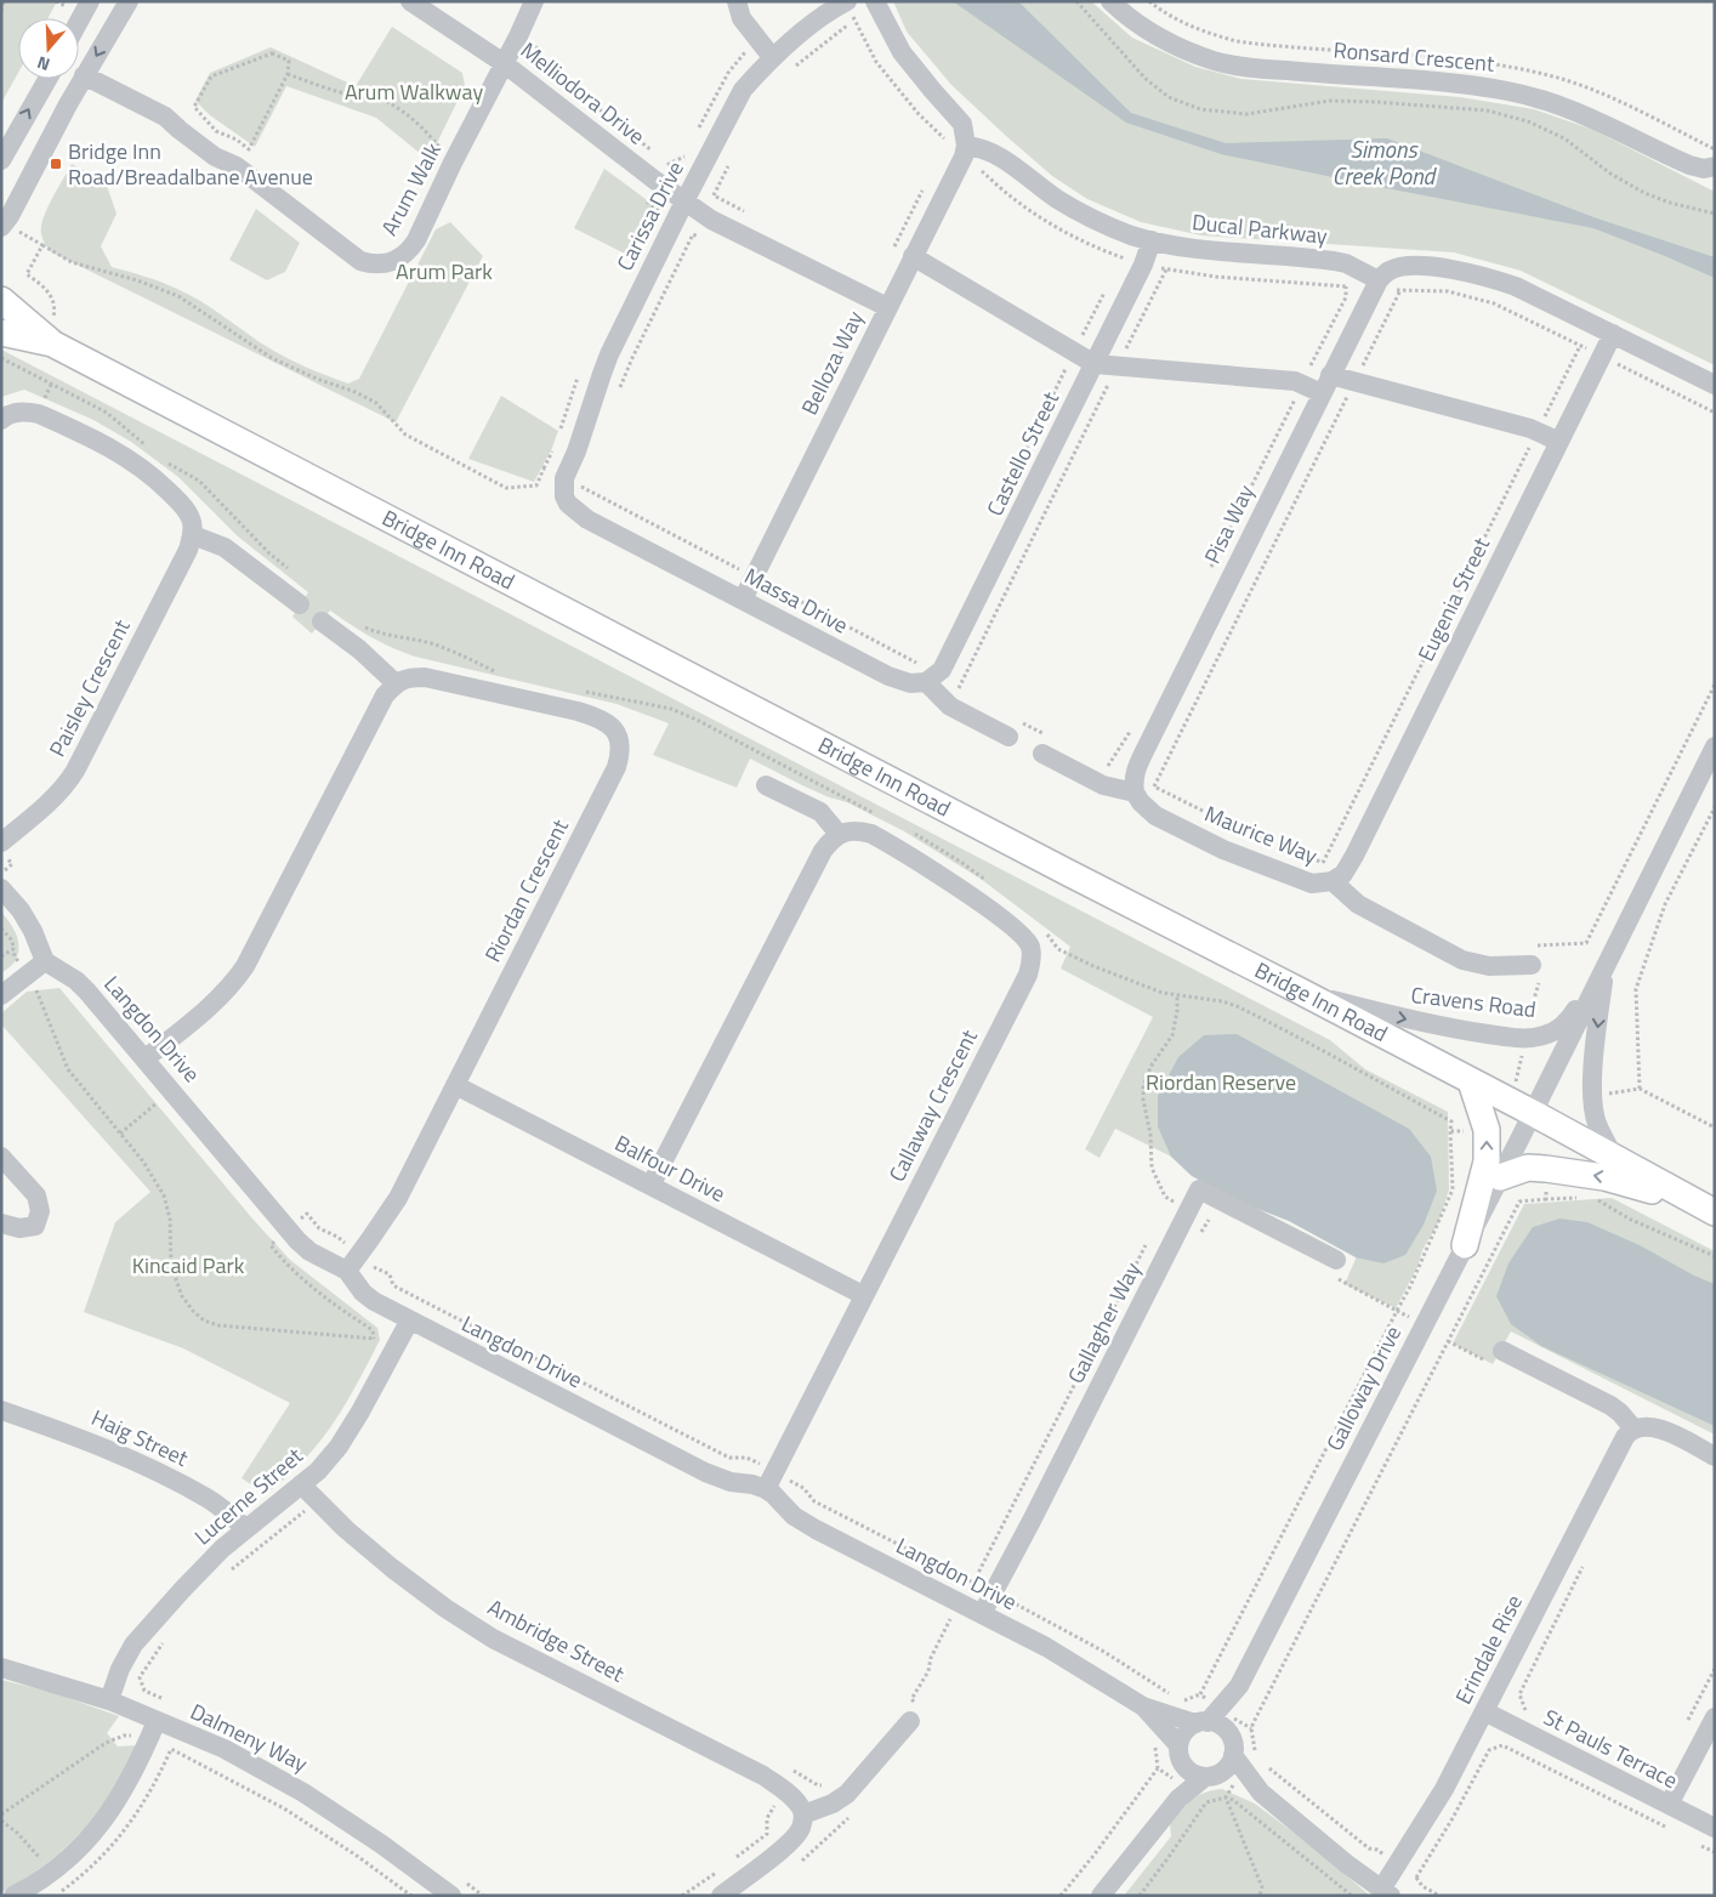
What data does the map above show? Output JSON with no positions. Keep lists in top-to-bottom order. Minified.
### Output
{"streets":{"main road":["Bridge Inn Road"],"street":["Ronsard Crescent","Melliodora Drive","Arum Walk","Carissa Drive","Ducal Parkway","Belloza Way","Castello Street","Pisa Way","Eugenia Street","Massa Drive","Paisley Crescent","Maurice Way","Riordan Crescent","Cravens Road","Langdon Drive","Callaway Crescent","Balfour Drive","Gallagher Way","Galloway Drive","Haig Street","Lucerne Street","Ambridge Street","Erindale Rise","Dalmeny Way","St Pauls Terrace"]},"crossings":[["Melliodora Drive","Arum Walk"],["Melliodora Drive","Carissa Drive"],["Melliodora Drive","Belloza Way"],["Carissa Drive","Massa Drive"],["Ducal Parkway","Belloza Way"],["Ducal Parkway","Castello Street"],["Ducal Parkway","Pisa Way"],["Belloza Way","Massa Drive"],["Castello Street","Massa Drive"],["Pisa Way","Maurice Way"],["Bridge Inn Road","Cravens Road"],["Bridge Inn Road","Galloway Drive"],["Eugenia Street","Maurice Way"],["Riordan Crescent","Langdon Drive"],["Riordan Crescent","Balfour Drive"],["Cravens Road","Galloway Drive"],["Langdon Drive","Callaway Crescent"],["Langdon Drive","Gallagher Way"],["Langdon Drive","Galloway Drive"],["Langdon Drive","Lucerne Street"],["Callaway Crescent","Balfour Drive"],["Haig Street","Lucerne Street"],["Lucerne Street","Ambridge Street"],["Lucerne Street","Dalmeny Way"],["Erindale Rise","St Pauls Terrace"]],"water":["Simons Creek Pond"],"parks":["Arum Walkway","Arum Park","Riordan Reserve","Kincaid Park"],"places":{"transit":["Bridge Inn Road/Breadalbane Avenue"]},"north":"bottom"}
